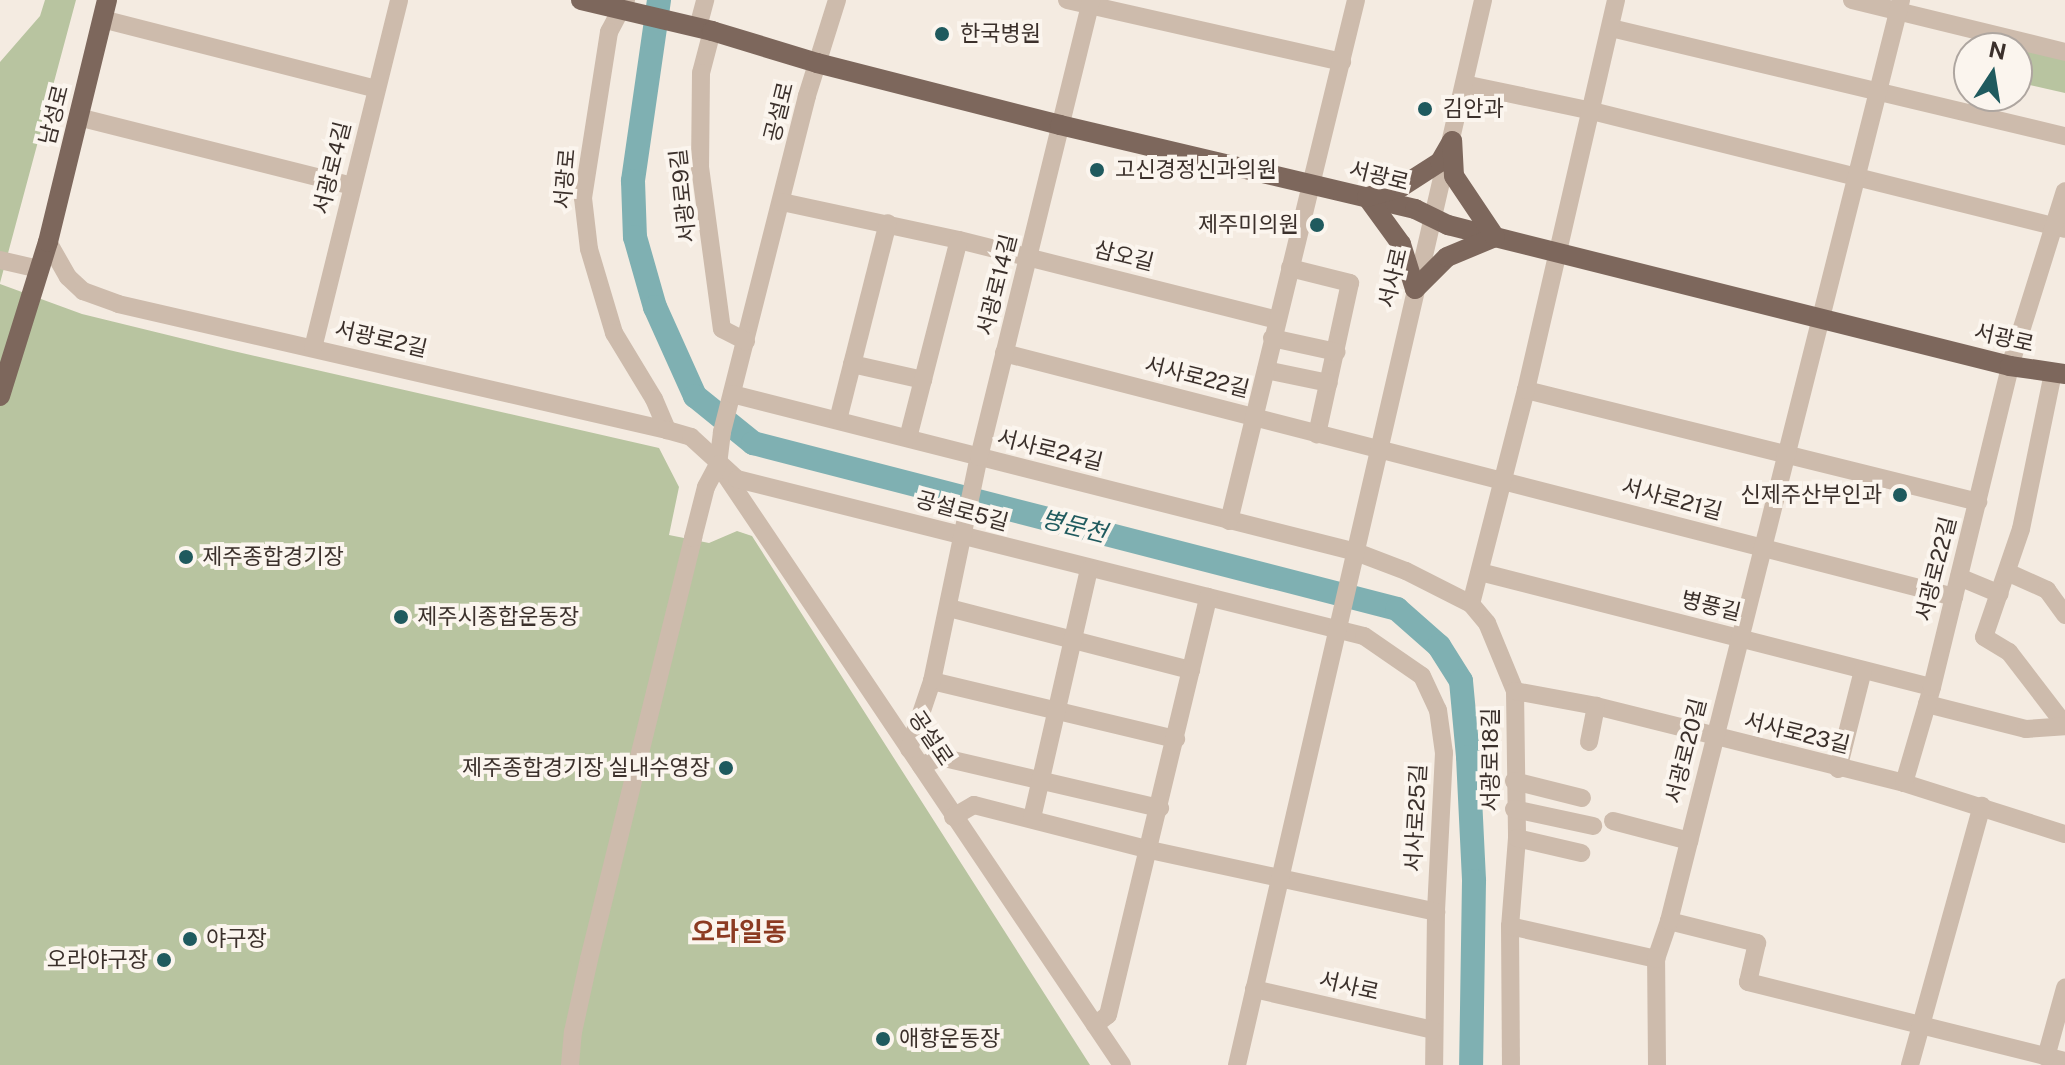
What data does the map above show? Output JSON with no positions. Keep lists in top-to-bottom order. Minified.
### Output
{"streets":{"main road":["남성로","서광로"],"street":["공설로","서광로4길","서광로9길","삼오길","서사로","서광로14길","서광로2길","서사로22길","서사로24길","서사로21길","공설로5길","서광로22길","병풍길","서사로23길","서광로20길","서광로18길","서사로25길"]},"crossings":[["공설로","서광로"],["공설로","서광로9길"],["공설로","삼오길"],["공설로","서광로14길"],["공설로","서광로2길"],["공설로","서사로24길"],["공설로","공설로5길"],["남성로","서광로2길"],["서광로4길","서광로2길"],["서광로","서광로9길"],["서광로","서사로"],["서광로","서광로14길"],["서광로","서광로2길"],["서광로","서광로22길"],["서광로","서광로20길"],["삼오길","서광로14길"],["서사로","서사로22길"],["서사로","서사로24길"],["서사로","서사로21길"],["서사로","공설로5길"],["서사로","서광로18길"],["서사로","서사로25길"],["서광로14길","서사로22길"],["서광로14길","서사로24길"],["서광로14길","공설로5길"],["서광로2길","공설로5길"],["서사로22길","서사로21길"],["서사로24길","서광로18길"],["서사로21길","서광로22길"],["서사로21길","서광로20길"],["공설로5길","서사로25길"],["서광로22길","병풍길"],["서광로22길","서사로23길"],["병풍길","서광로20길"],["서사로23길","서광로20길"],["서사로23길","서광로18길"]],"districts":["오라일동"],"water":["병문천"],"places":["한국병원","김안과","고신경정신과의원","제주미의원","신제주산부인과","제주종합경기장","제주시종합운동장","제주종합경기장 실내수영장","야구장","오라야구장","애향운동장"],"north":"top"}
